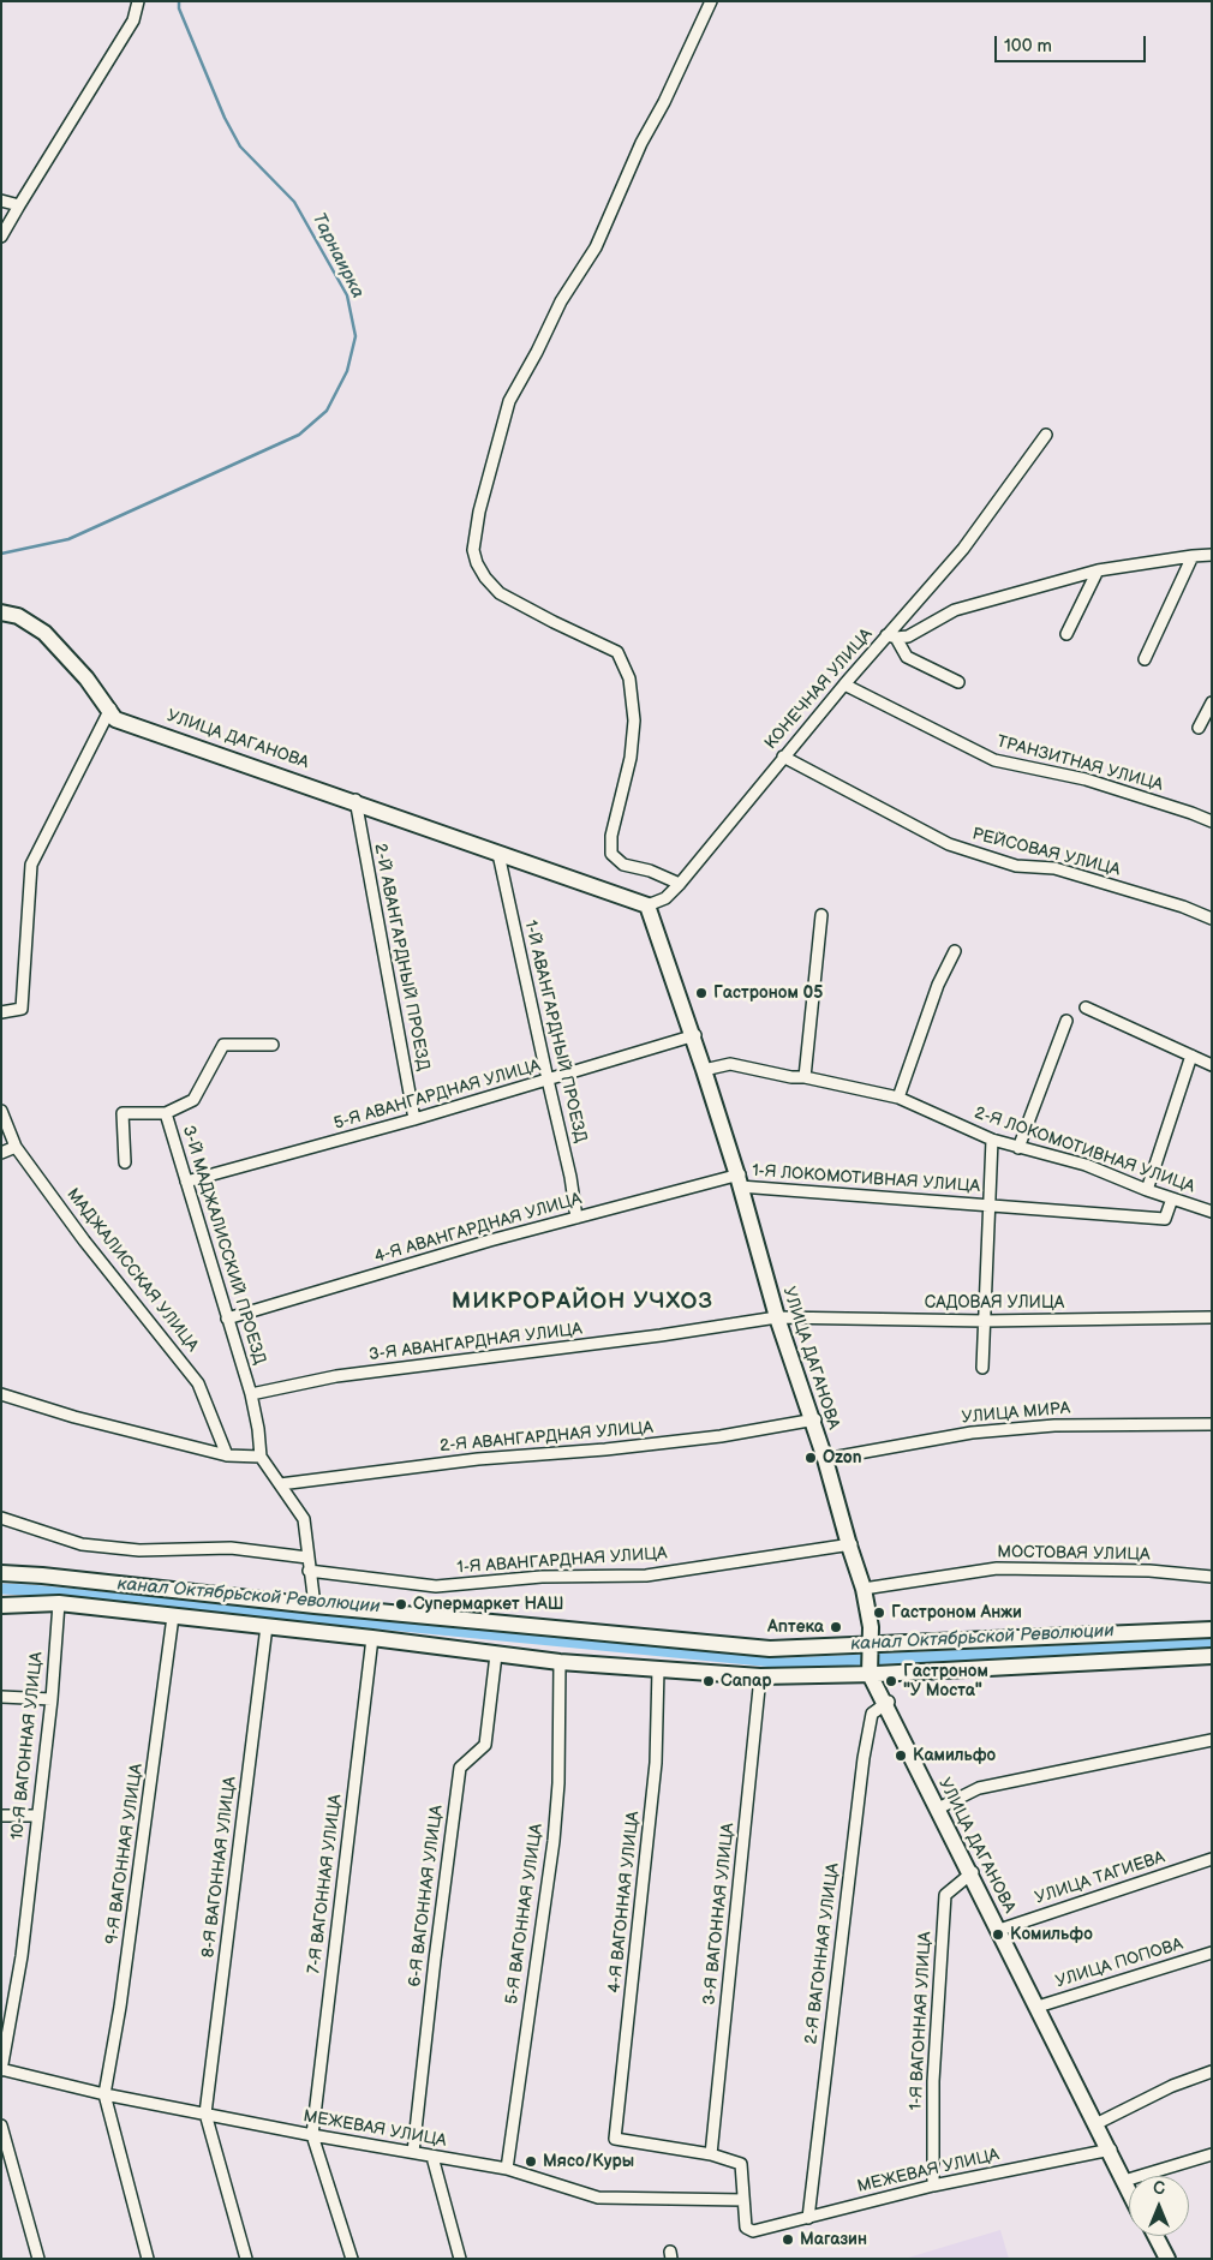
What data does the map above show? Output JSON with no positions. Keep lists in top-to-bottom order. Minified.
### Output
{"streets":{"main road":["УЛИЦА ДАГАНОВА"],"street":["КОНЕЧНАЯ УЛИЦА","ТРАНЗИТНАЯ УЛИЦА","РЕЙСОВАЯ УЛИЦА","2-Й АВАНГАРДНЫЙ ПРОЕЗД","1-Й АВАНГАРДНЫЙ ПРОЕЗД","5-Я АВАНГАРДНАЯ УЛИЦА","2-Я ЛОКОМОТИВНАЯ УЛИЦА","1-Я ЛОКОМОТИВНАЯ УЛИЦА","4-Я АВАНГАРДНАЯ УЛИЦА","3-Й МАДЖАЛИССКИЙ ПРОЕЗД","МАДЖАЛИССКАЯ УЛИЦА","САДОВАЯ УЛИЦА","3-Я АВАНГАРДНАЯ УЛИЦА","УЛИЦА МИРА","2-Я АВАНГАРДНАЯ УЛИЦА","МОСТОВАЯ УЛИЦА","1-Я АВАНГАРДНАЯ УЛИЦА","10-Я ВАГОННАЯ УЛИЦА","9-Я ВАГОННАЯ УЛИЦА","8-Я ВАГОННАЯ УЛИЦА","УЛИЦА ТАГИЕВА","7-Я ВАГОННАЯ УЛИЦА","6-Я ВАГОННАЯ УЛИЦА","4-Я ВАГОННАЯ УЛИЦА","5-Я ВАГОННАЯ УЛИЦА","3-Я ВАГОННАЯ УЛИЦА","2-Я ВАГОННАЯ УЛИЦА","УЛИЦА ПОПОВА","1-Я ВАГОННАЯ УЛИЦА","МЕЖЕВАЯ УЛИЦА"]},"crossings":[["КОНЕЧНАЯ УЛИЦА","УЛИЦА ДАГАНОВА"],["КОНЕЧНАЯ УЛИЦА","ТРАНЗИТНАЯ УЛИЦА"],["КОНЕЧНАЯ УЛИЦА","РЕЙСОВАЯ УЛИЦА"],["УЛИЦА ДАГАНОВА","2-Й АВАНГАРДНЫЙ ПРОЕЗД"],["УЛИЦА ДАГАНОВА","1-Й АВАНГАРДНЫЙ ПРОЕЗД"],["УЛИЦА ДАГАНОВА","5-Я АВАНГАРДНАЯ УЛИЦА"],["УЛИЦА ДАГАНОВА","2-Я ЛОКОМОТИВНАЯ УЛИЦА"],["УЛИЦА ДАГАНОВА","1-Я ЛОКОМОТИВНАЯ УЛИЦА"],["УЛИЦА ДАГАНОВА","4-Я АВАНГАРДНАЯ УЛИЦА"],["УЛИЦА ДАГАНОВА","САДОВАЯ УЛИЦА"],["УЛИЦА ДАГАНОВА","3-Я АВАНГАРДНАЯ УЛИЦА"],["УЛИЦА ДАГАНОВА","УЛИЦА МИРА"],["УЛИЦА ДАГАНОВА","2-Я АВАНГАРДНАЯ УЛИЦА"],["УЛИЦА ДАГАНОВА","МОСТОВАЯ УЛИЦА"],["УЛИЦА ДАГАНОВА","1-Я АВАНГАРДНАЯ УЛИЦА"],["УЛИЦА ДАГАНОВА","УЛИЦА ТАГИЕВА"],["УЛИЦА ДАГАНОВА","2-Я ВАГОННАЯ УЛИЦА"],["УЛИЦА ДАГАНОВА","УЛИЦА ПОПОВА"],["УЛИЦА ДАГАНОВА","1-Я ВАГОННАЯ УЛИЦА"],["УЛИЦА ДАГАНОВА","МЕЖЕВАЯ УЛИЦА"],["2-Й АВАНГАРДНЫЙ ПРОЕЗД","5-Я АВАНГАРДНАЯ УЛИЦА"],["1-Й АВАНГАРДНЫЙ ПРОЕЗД","5-Я АВАНГАРДНАЯ УЛИЦА"],["1-Й АВАНГАРДНЫЙ ПРОЕЗД","4-Я АВАНГАРДНАЯ УЛИЦА"],["5-Я АВАНГАРДНАЯ УЛИЦА","3-Й МАДЖАЛИССКИЙ ПРОЕЗД"],["2-Я ЛОКОМОТИВНАЯ УЛИЦА","1-Я ЛОКОМОТИВНАЯ УЛИЦА"],["1-Я ЛОКОМОТИВНАЯ УЛИЦА","4-Я АВАНГАРДНАЯ УЛИЦА"],["1-Я ЛОКОМОТИВНАЯ УЛИЦА","САДОВАЯ УЛИЦА"],["4-Я АВАНГАРДНАЯ УЛИЦА","3-Й МАДЖАЛИССКИЙ ПРОЕЗД"],["3-Й МАДЖАЛИССКИЙ ПРОЕЗД","3-Я АВАНГАРДНАЯ УЛИЦА"],["САДОВАЯ УЛИЦА","3-Я АВАНГАРДНАЯ УЛИЦА"],["10-Я ВАГОННАЯ УЛИЦА","МЕЖЕВАЯ УЛИЦА"],["9-Я ВАГОННАЯ УЛИЦА","МЕЖЕВАЯ УЛИЦА"],["8-Я ВАГОННАЯ УЛИЦА","МЕЖЕВАЯ УЛИЦА"],["7-Я ВАГОННАЯ УЛИЦА","МЕЖЕВАЯ УЛИЦА"],["6-Я ВАГОННАЯ УЛИЦА","МЕЖЕВАЯ УЛИЦА"],["4-Я ВАГОННАЯ УЛИЦА","3-Я ВАГОННАЯ УЛИЦА"],["5-Я ВАГОННАЯ УЛИЦА","МЕЖЕВАЯ УЛИЦА"],["2-Я ВАГОННАЯ УЛИЦА","МЕЖЕВАЯ УЛИЦА"],["1-Я ВАГОННАЯ УЛИЦА","МЕЖЕВАЯ УЛИЦА"]],"districts":["МИКРОРАЙОН УЧХОЗ"],"water":["Тарнаирка","канал Октябрьской Революции"],"places":["Гастроном 05","Ozon","Супермаркет НАШ","Гастроном Анжи","Аптека","Сапар","Гастроном \"У Моста\"","Камильфо","Комильфо","Мясо/Куры","Магазин"],"scale_bar":"100 m","north":"top"}
